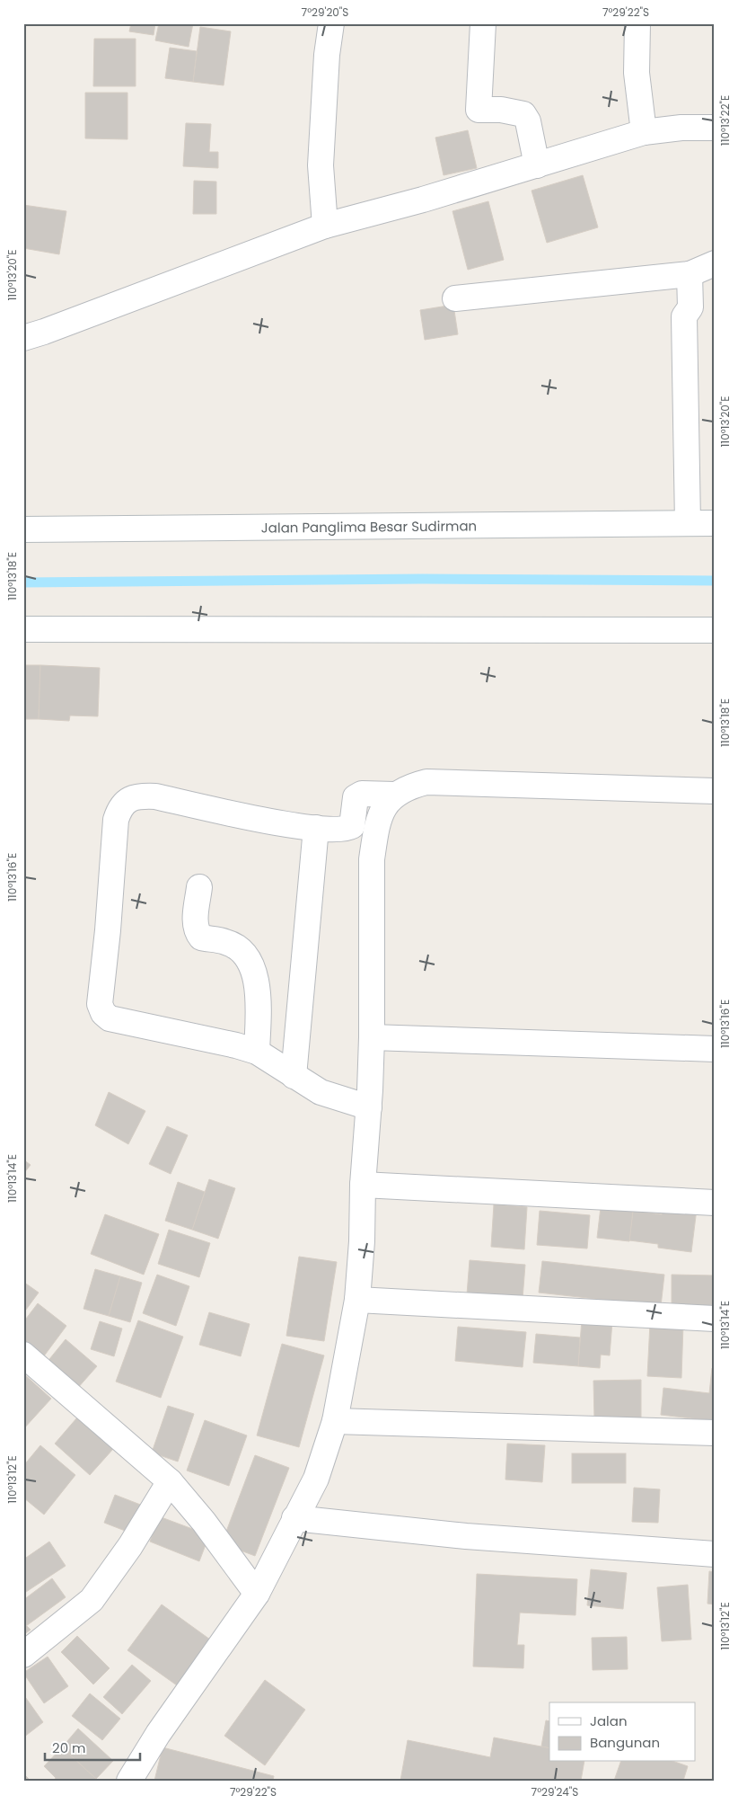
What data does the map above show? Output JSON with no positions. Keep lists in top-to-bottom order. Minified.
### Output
{"streets":{"street":["Jalan Panglima Besar Sudirman"]},"legend":["Jalan","Bangunan"],"scale_bar":"20 m","coordinates":["7°29'20\"S","7°29'22\"S","110°13'22\"E","110°13'20\"E","110°13'18\"E","110°13'16\"E","110°13'14\"E","110°13'12\"E","7°29'24\"S"]}
